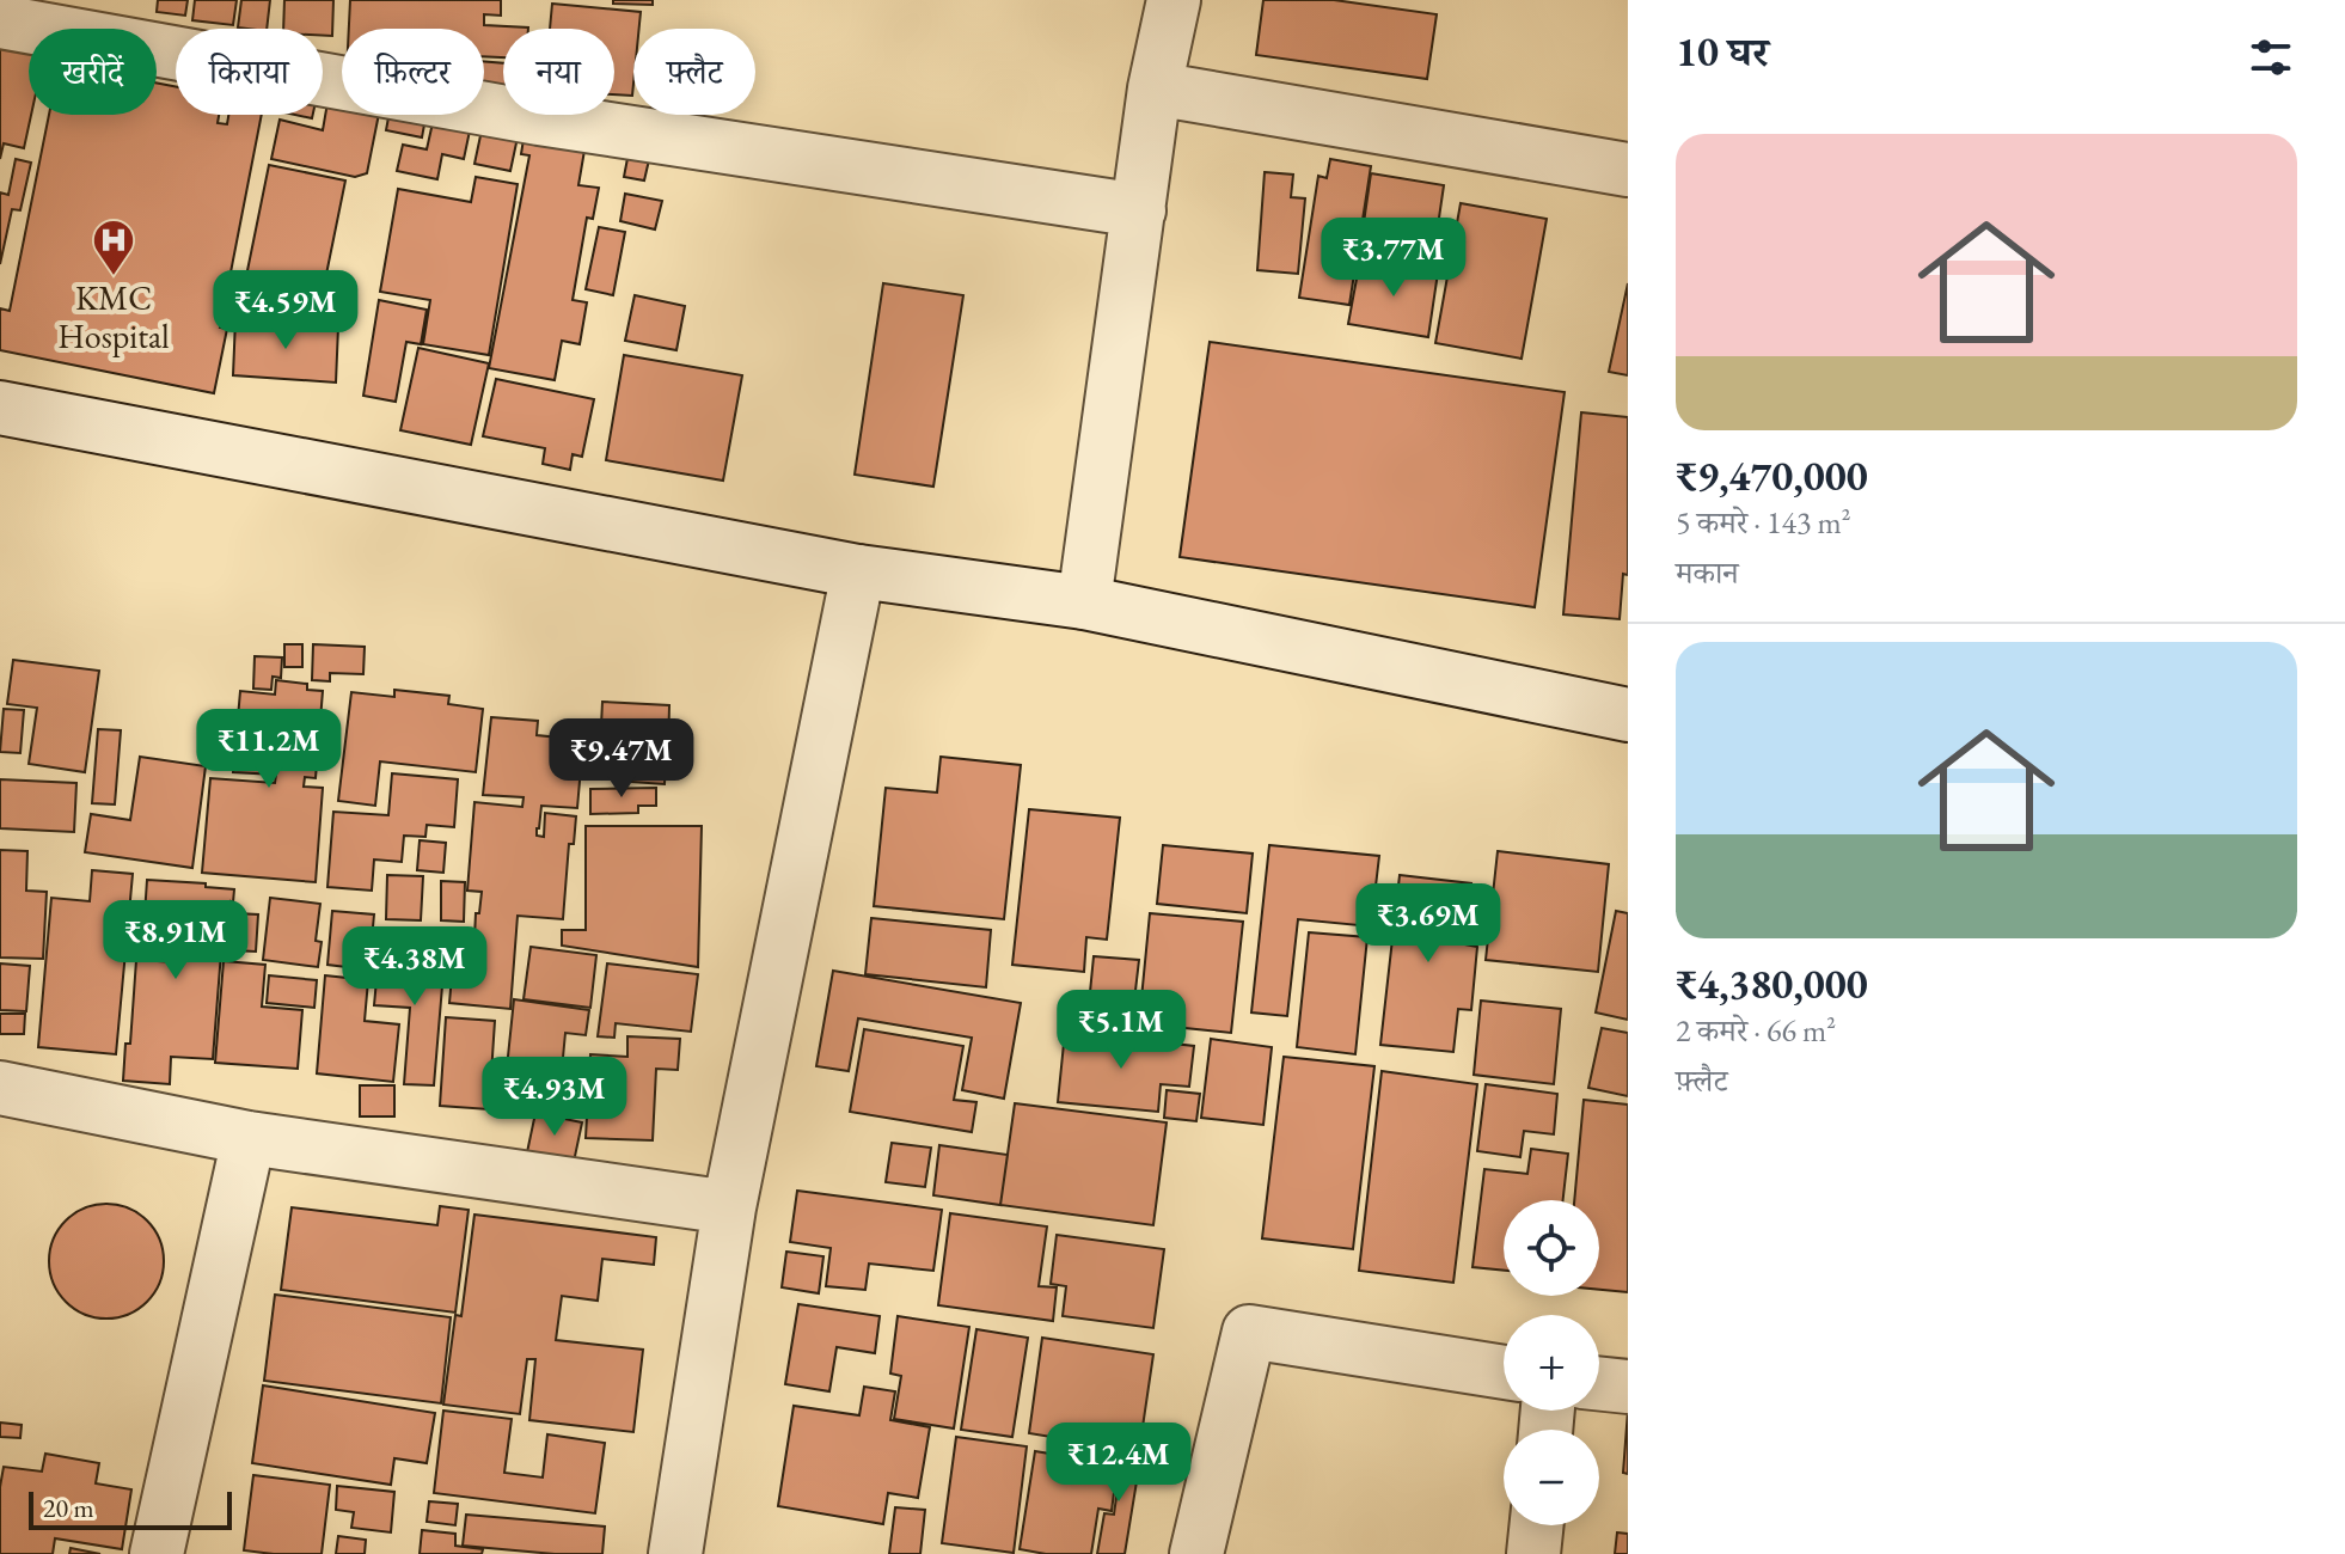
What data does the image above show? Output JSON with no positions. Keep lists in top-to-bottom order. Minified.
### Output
{"places":{"hospital":["KMC Hospital"]},"scale_bar":"20 m","page":{"heading":"10 घर","chip":["खरीदें","किराया","फ़िल्टर","नया","फ़्लैट"],"list":[{"name":"₹9,470,000","note":"5 कमरे · 143 m² · मकान"},{"name":"₹4,380,000","note":"2 कमरे · 66 m² · फ़्लैट"}],"price":["₹3.77M","₹4.59M","₹11.2M","₹9.47M","₹3.69M","₹8.91M","₹4.38M","₹5.1M","₹4.93M","₹12.4M"],"map_buttons":["+","−"],"scale":"20 m"}}
